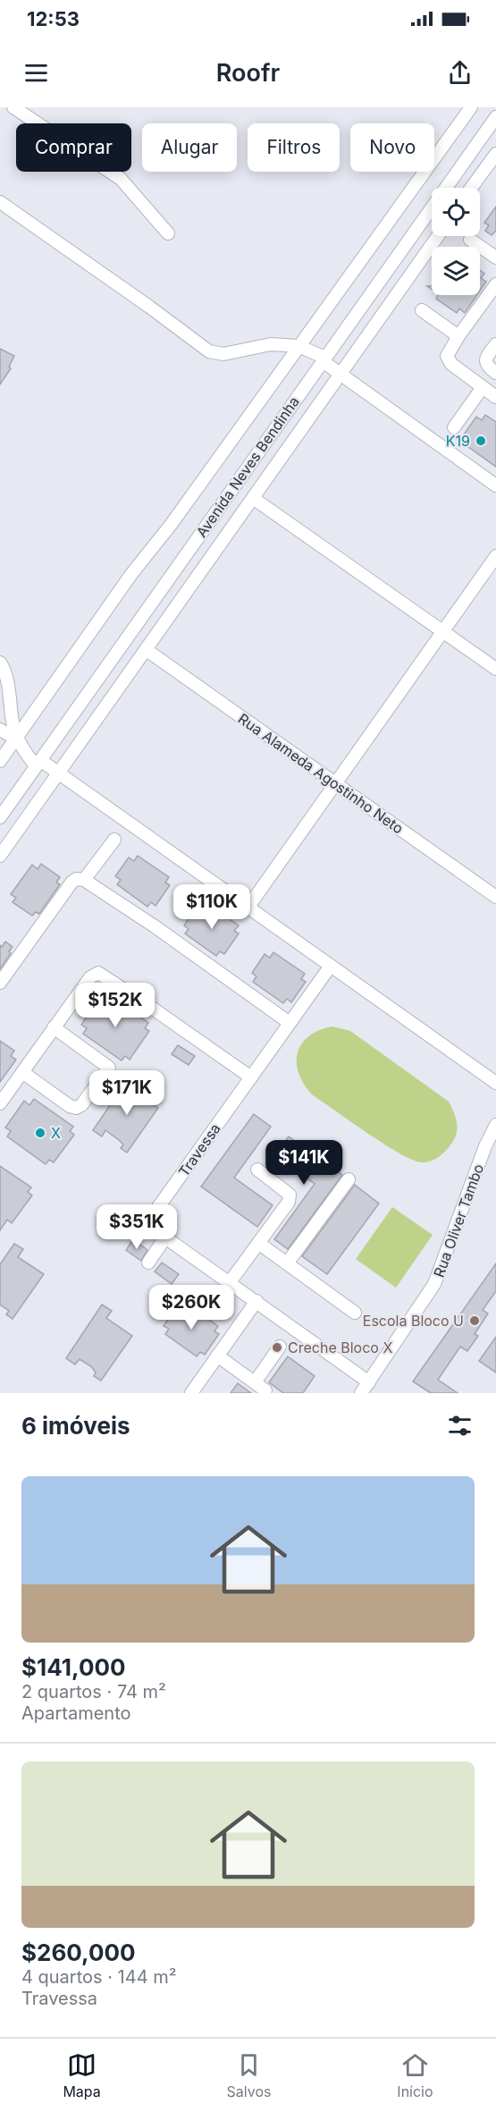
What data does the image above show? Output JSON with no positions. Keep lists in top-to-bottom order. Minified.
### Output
{"streets":{"street":["Avenida Neves Bendinha","Rua Alameda Agostinho Neto","Travessa","Rua Oliver Tambo"]},"crossings":[["Avenida Neves Bendinha","Rua Alameda Agostinho Neto"]],"places":["K19","X","Escola Bloco U","Creche Bloco X"],"page":{"status":"12:53","header":"Roofr","chip":["Comprar","Alugar","Filtros","Novo"],"price":["$110K","$152K","$171K","$141K","$351K","$260K"],"heading":"6 imóveis","list":[{"name":"$141,000","note":"2 quartos · 74 m² · Apartamento"},{"name":"$260,000","note":"4 quartos · 144 m² · Travessa"}],"tabs":["Mapa","Salvos","Início"]}}
